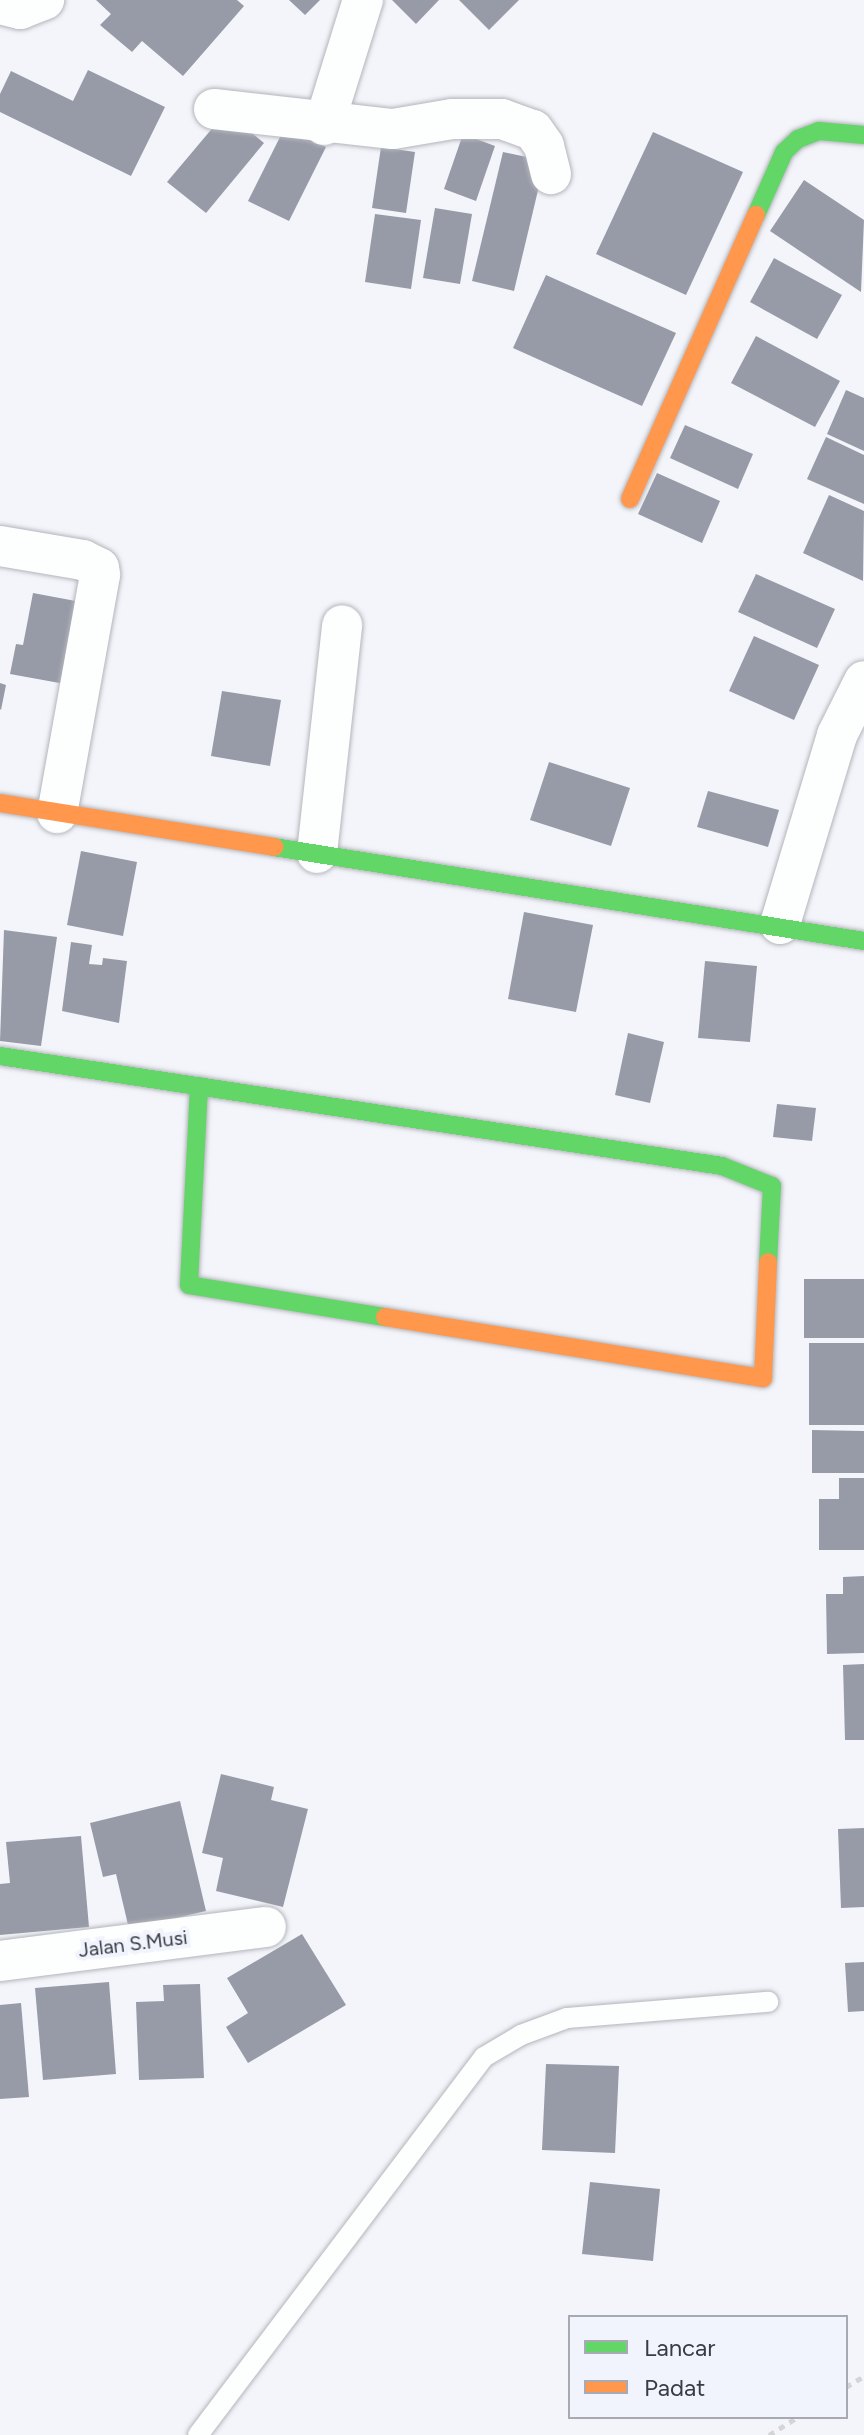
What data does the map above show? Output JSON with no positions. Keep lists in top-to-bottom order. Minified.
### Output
{"streets":{"street":["Jalan S.Musi"]},"legend":["Lancar","Padat"]}
